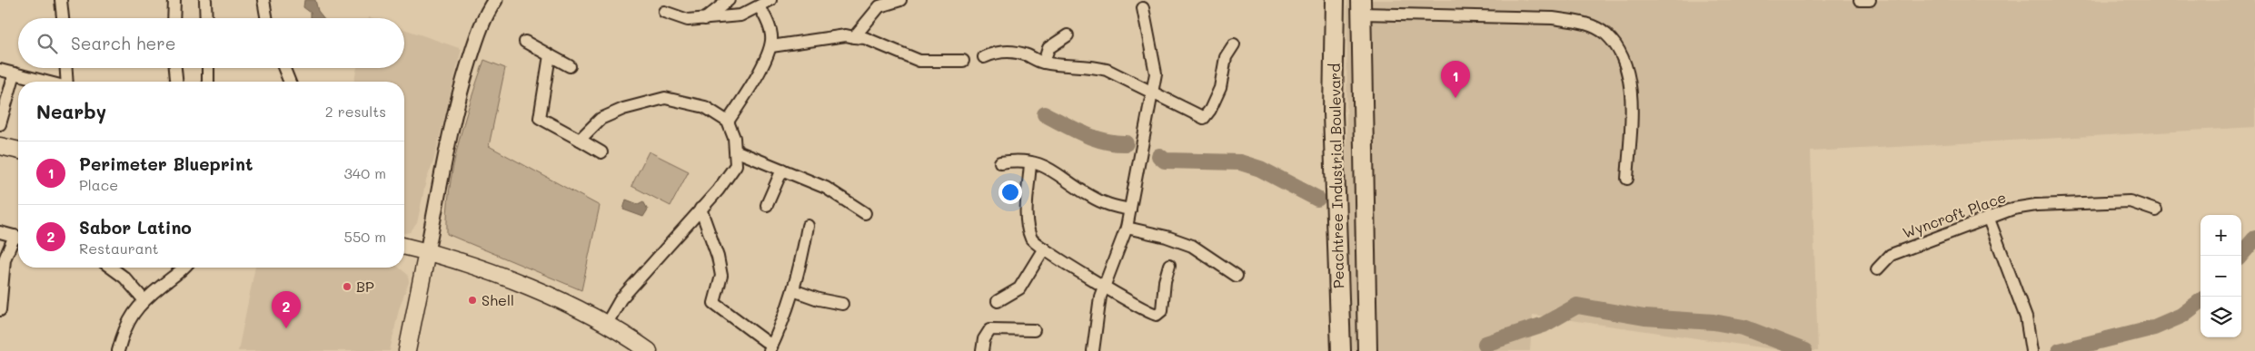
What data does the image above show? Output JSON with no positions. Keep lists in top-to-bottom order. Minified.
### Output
{"streets":{"highway":["Peachtree Industrial Boulevard"],"street":["Wyncroft Place"]},"places":["BP","Shell"],"page":{"search":"Search here","pins":["1","2"],"heading":["Nearby","2 results"],"list":[{"mark":"1","name":"Perimeter Blueprint","note":"Place","value":"340 m"},{"mark":"2","name":"Sabor Latino","note":"Restaurant","value":"550 m"}],"map_buttons":["+","−"]}}
